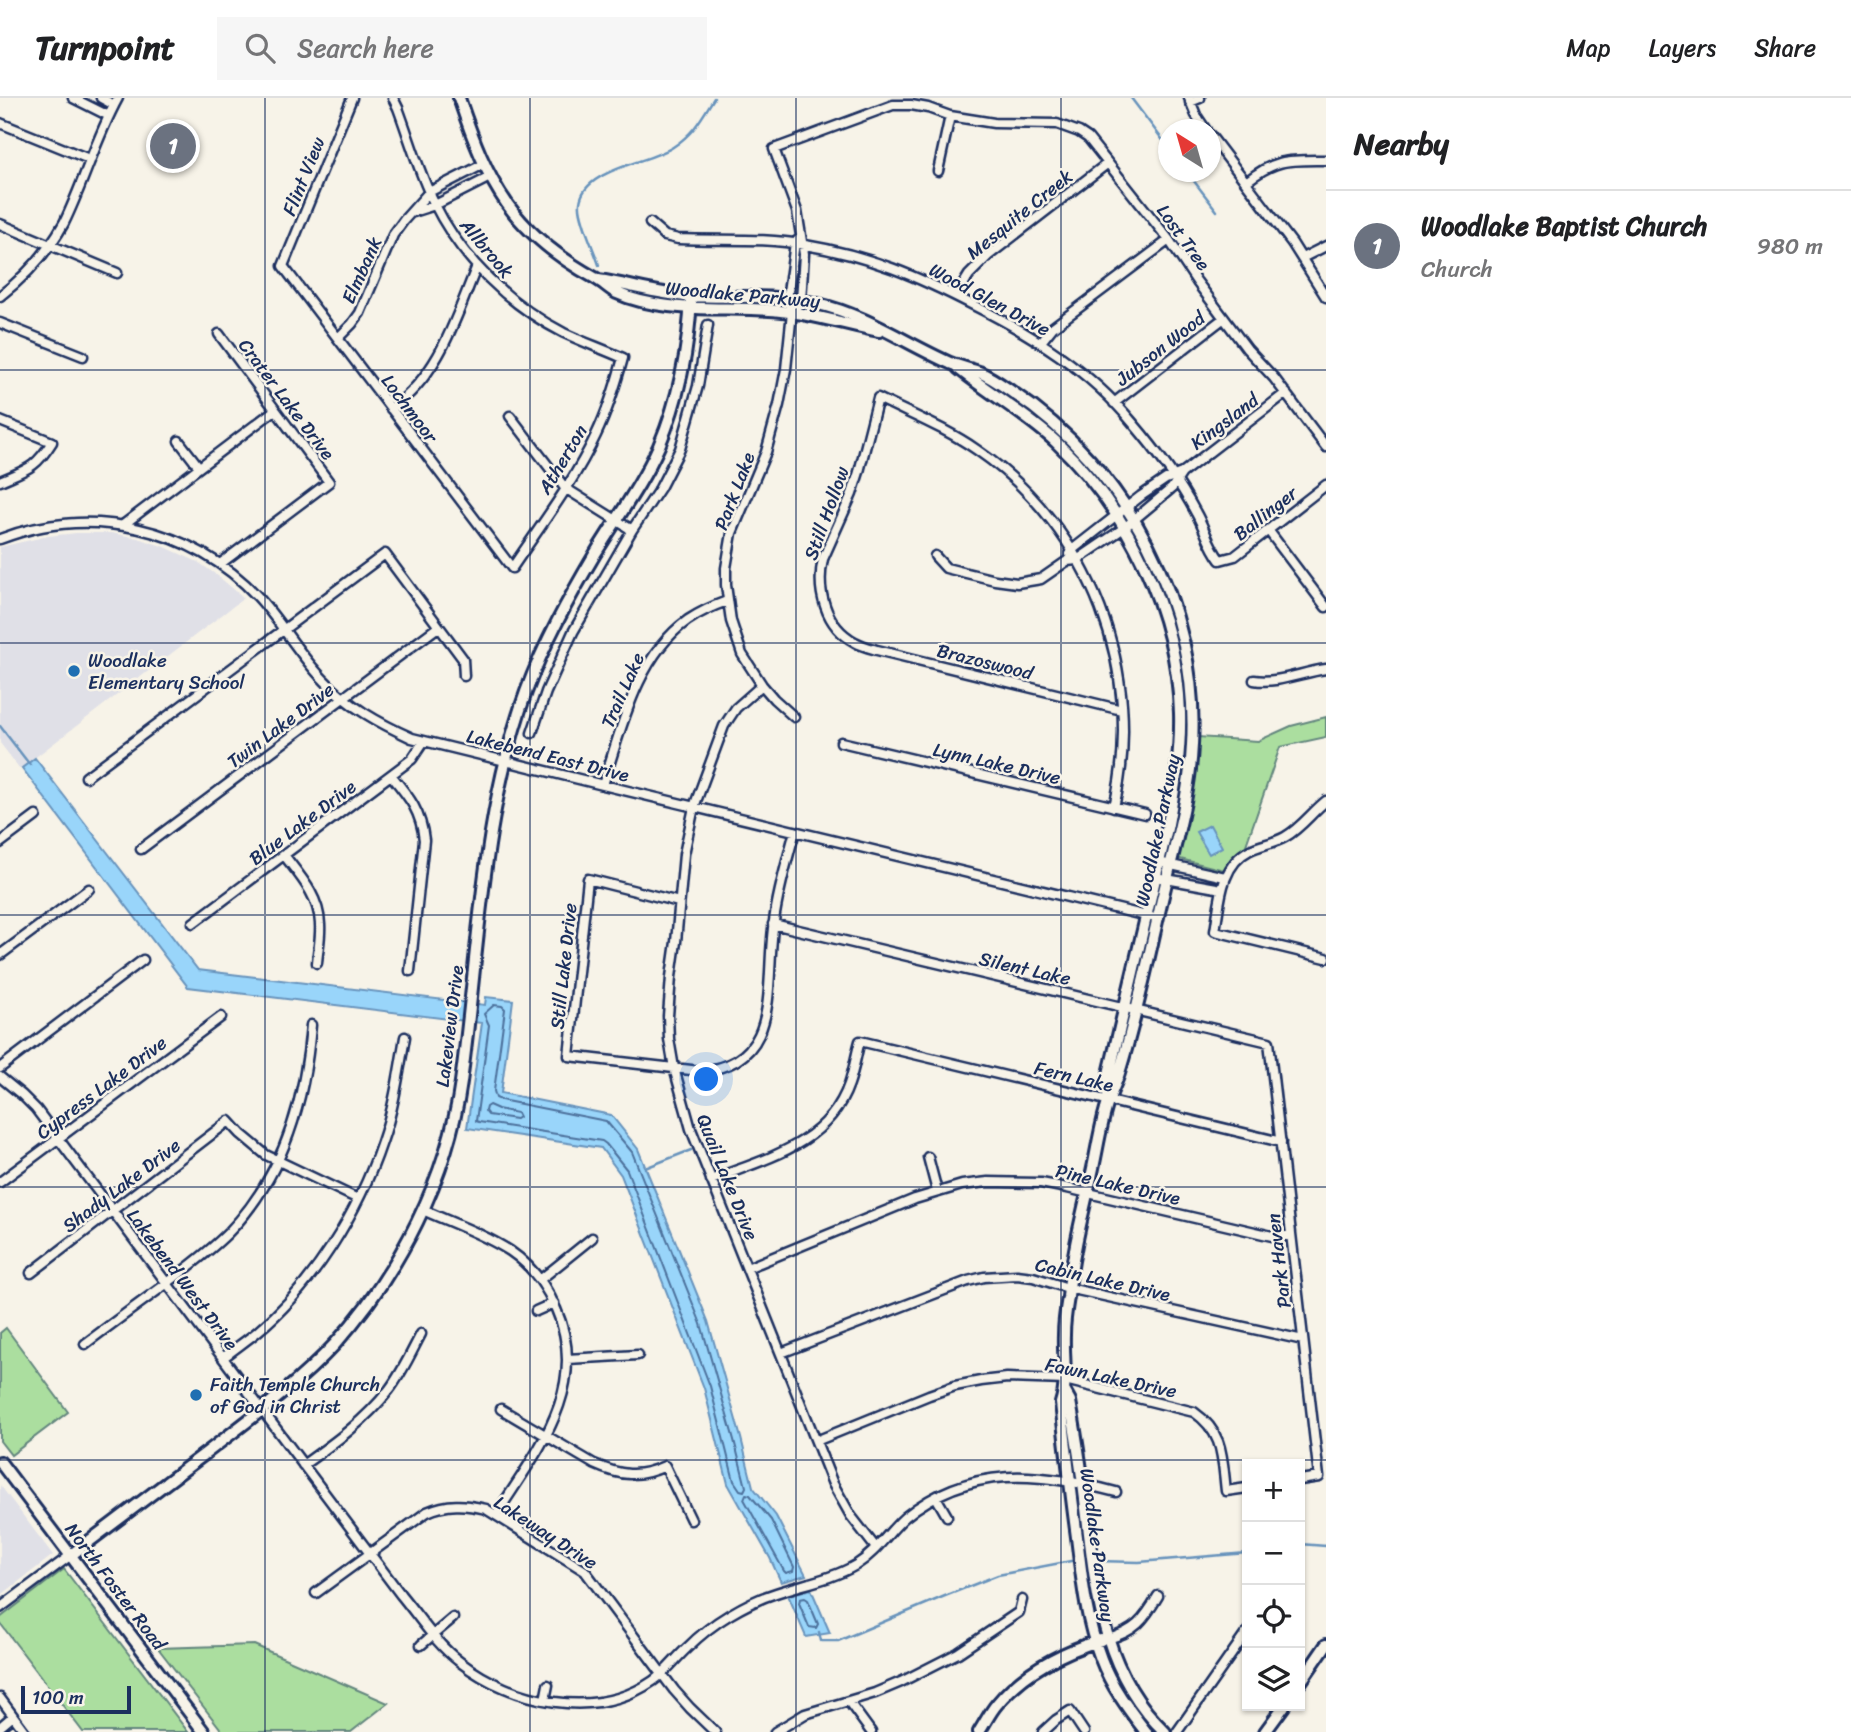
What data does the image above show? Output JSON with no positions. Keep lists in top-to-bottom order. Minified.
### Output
{"streets":{"street":["Flint View","Mesquite Creek","Lost Tree","Allbrook","Elmbank","Woodlake Parkway","Wood Glen Drive","Jubson Wood","Crater Lake Drive","Lochmoor","Kingsland","Atherton","Park Lake","Still Hollow","Ballinger","Brazoswood","Trail Lake","Twin Lake Drive","Lakebend East Drive","Lynn Lake Drive","Blue Lake Drive","Still Lake Drive","Silent Lake","Lakeview Drive","Fern Lake","Cypress Lake Drive","Quail Lake Drive","Pine Lake Drive","Shady Lake Drive","Park Haven","Lakebend West Drive","Cabin Lake Drive","Fawn Lake Drive","Lakeway Drive","North Foster Road"]},"crossings":[["Flint View","Lochmoor"],["Mesquite Creek","Lost Tree"],["Mesquite Creek","Wood Glen Drive"],["Lost Tree","Wood Glen Drive"],["Lost Tree","Jubson Wood"],["Lost Tree","Kingsland"],["Allbrook","Elmbank"],["Allbrook","Atherton"],["Elmbank","Woodlake Parkway"],["Elmbank","Lochmoor"],["Woodlake Parkway","Kingsland"],["Woodlake Parkway","Park Lake"],["Woodlake Parkway","Lakebend East Drive"],["Woodlake Parkway","Silent Lake"],["Woodlake Parkway","Lakeview Drive"],["Woodlake Parkway","Fern Lake"],["Woodlake Parkway","Pine Lake Drive"],["Woodlake Parkway","Lakebend West Drive"],["Woodlake Parkway","Cabin Lake Drive"],["Woodlake Parkway","Fawn Lake Drive"],["Wood Glen Drive","Jubson Wood"],["Wood Glen Drive","Kingsland"],["Wood Glen Drive","Ballinger"],["Crater Lake Drive","Lakebend East Drive"],["Lochmoor","Atherton"],["Kingsland","Still Hollow"],["Park Lake","Trail Lake"],["Park Lake","Quail Lake Drive"],["Still Hollow","Brazoswood"],["Trail Lake","Lakebend East Drive"],["Twin Lake Drive","Lakebend East Drive"],["Lakebend East Drive","Blue Lake Drive"],["Lakebend East Drive","Lakeview Drive"],["Lakebend East Drive","Quail Lake Drive"],["Still Lake Drive","Quail Lake Drive"],["Silent Lake","Park Haven"],["Lakeview Drive","Lakebend West Drive"],["Lakeview Drive","North Foster Road"],["Fern Lake","Quail Lake Drive"],["Fern Lake","Park Haven"],["Cypress Lake Drive","Lakebend West Drive"],["Quail Lake Drive","Pine Lake Drive"],["Quail Lake Drive","Lakebend West Drive"],["Quail Lake Drive","Cabin Lake Drive"],["Quail Lake Drive","Fawn Lake Drive"],["Pine Lake Drive","Park Haven"],["Shady Lake Drive","Lakebend West Drive"],["Park Haven","Cabin Lake Drive"],["Lakebend West Drive","Lakeway Drive"]],"places":["Woodlake Elementary School","Faith Temple Church of God in Christ"],"scale_bar":"100 m","north":"top left","page":{"header":"Turnpoint","search":"Search here","nav":["Map","Layers","Share"],"heading":"Nearby","pins":"1","list":[{"mark":"1","name":"Woodlake Baptist Church","note":"Church","value":"980 m"}],"map_buttons":["+","−"],"scale":"100 m"}}
